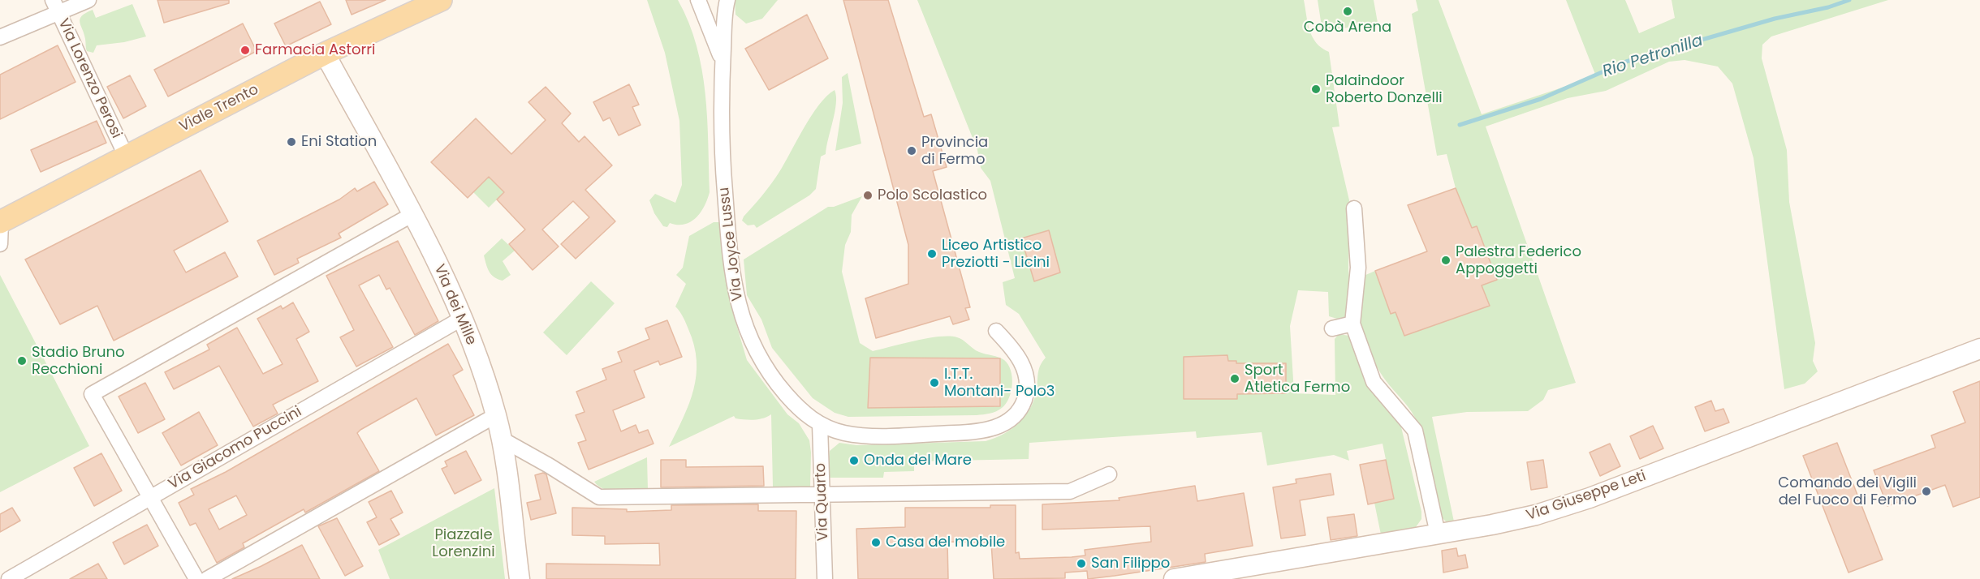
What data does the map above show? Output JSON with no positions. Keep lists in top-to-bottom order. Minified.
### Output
{"streets":{"main road":["Viale Trento","Via dei Mille","Via Giuseppe Leti"],"street":["Via Lorenzo Perosi","Via Joyce Lussu","Via Giacomo Puccini","Via Quarto"]},"crossings":[["Via Lorenzo Perosi","Viale Trento"],["Viale Trento","Via dei Mille"],["Via Joyce Lussu","Via Quarto"],["Via dei Mille","Via Giacomo Puccini"]],"water":["Rio Petronilla"],"parks":["Piazzale Lorenzini"],"places":["Cobà Arena","Farmacia Astorri","Palaindoor Roberto Donzelli","Eni Station","Provincia di Fermo","Polo Scolastico","Liceo Artistico Preziotti - Licini","Palestra Federico Appoggetti","Stadio Bruno Recchioni","Sport Atletica Fermo","I.T.T. Montani- Polo3","Onda del Mare","Comando dei Vigili del Fuoco di Fermo","Casa del mobile","San Filippo"]}
